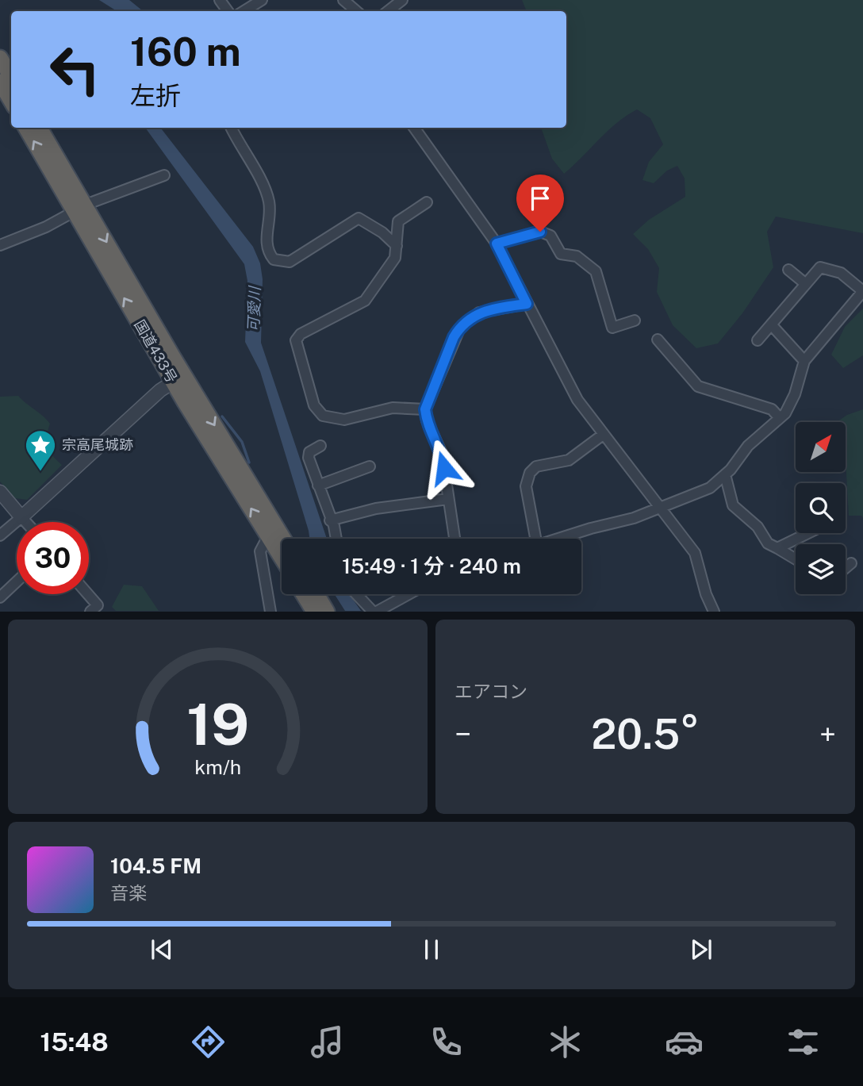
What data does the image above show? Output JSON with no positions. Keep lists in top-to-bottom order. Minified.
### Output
{"streets":{"highway":["国道433号"]},"water":["可愛川"],"places":{"place":["宗高尾城跡"]},"north":"top right","page":{"turn":["160 m","左折"],"limit":"30","trip":"15:49 · 1 分 · 240 m","tile":"エアコン","heat":["−","20.5°","+"],"song":["104.5 FM","音楽"],"tabs":"15:48","gauge":["19","km/h"]}}
